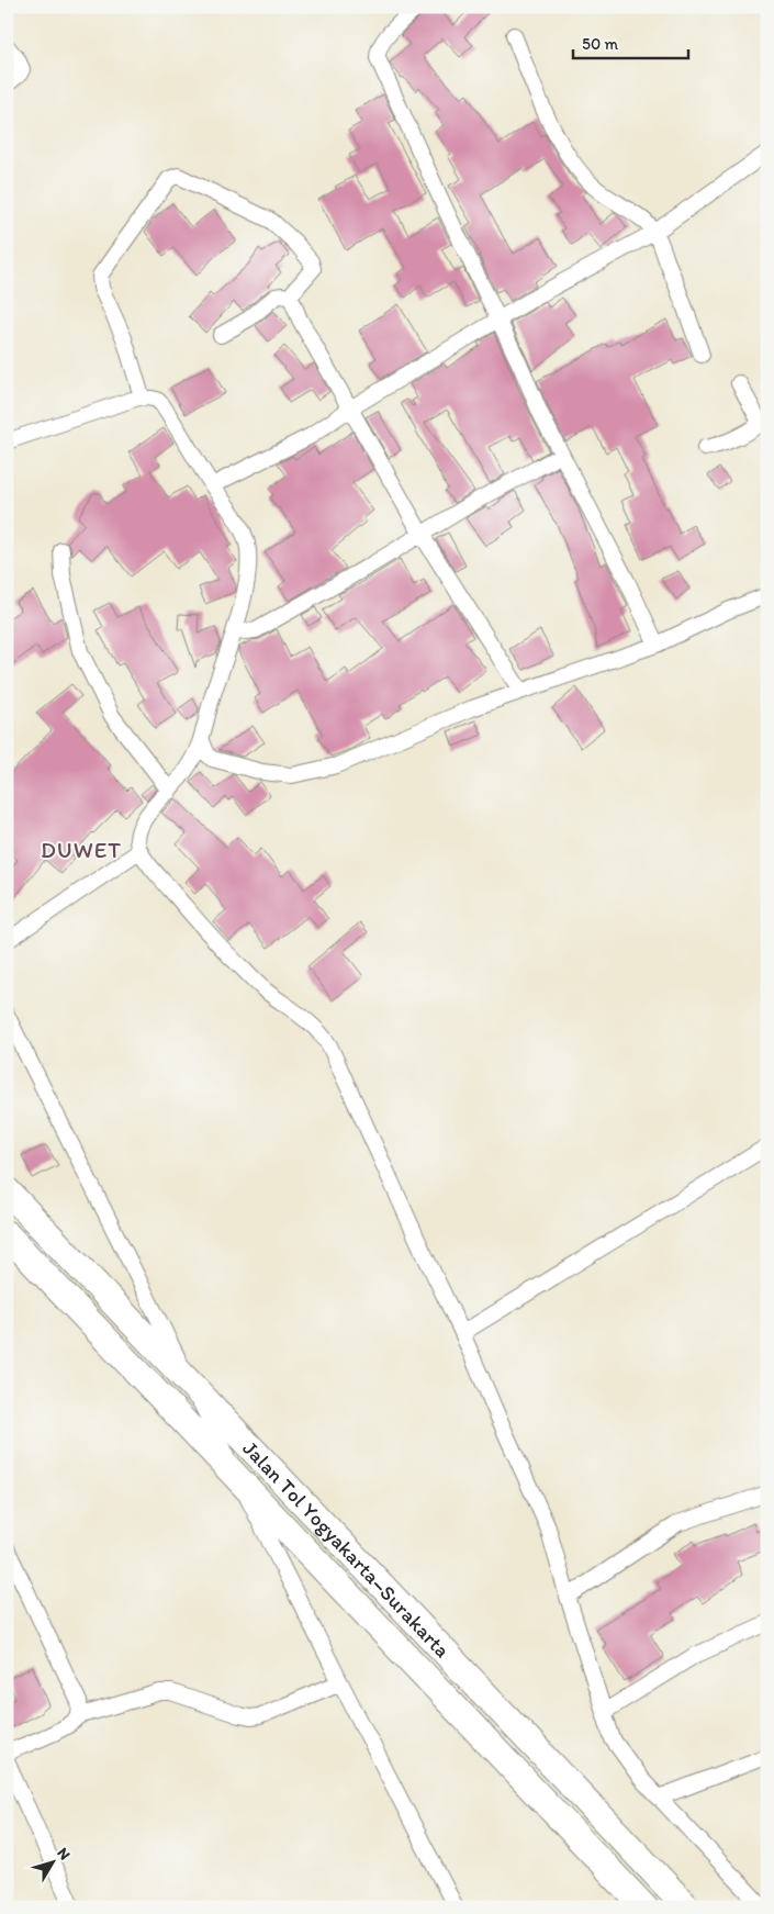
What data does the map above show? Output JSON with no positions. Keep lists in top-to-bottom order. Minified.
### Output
{"streets":{"highway":["Jalan Tol Yogyakarta–Surakarta"]},"districts":["DUWET"],"scale_bar":"50 m","north":"top right"}
